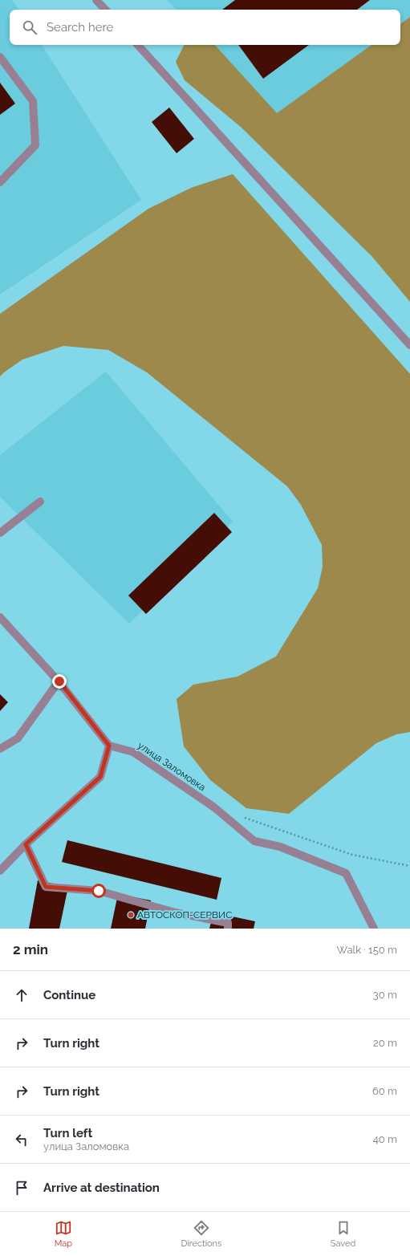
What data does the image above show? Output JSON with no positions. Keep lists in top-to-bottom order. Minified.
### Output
{"streets":{"street":["улица Заломовка"]},"places":["АВТОСКОП-СЕРВИС"],"page":{"search":"Search here","heading":["2 min","Walk · 150 m"],"list":[["Continue","30 m"],["Turn right","20 m"],["Turn right","60 m"],["Turn left","улица Заломовка","40 m"],"Arrive at destination"],"nav":["Map","Directions","Saved"]}}
